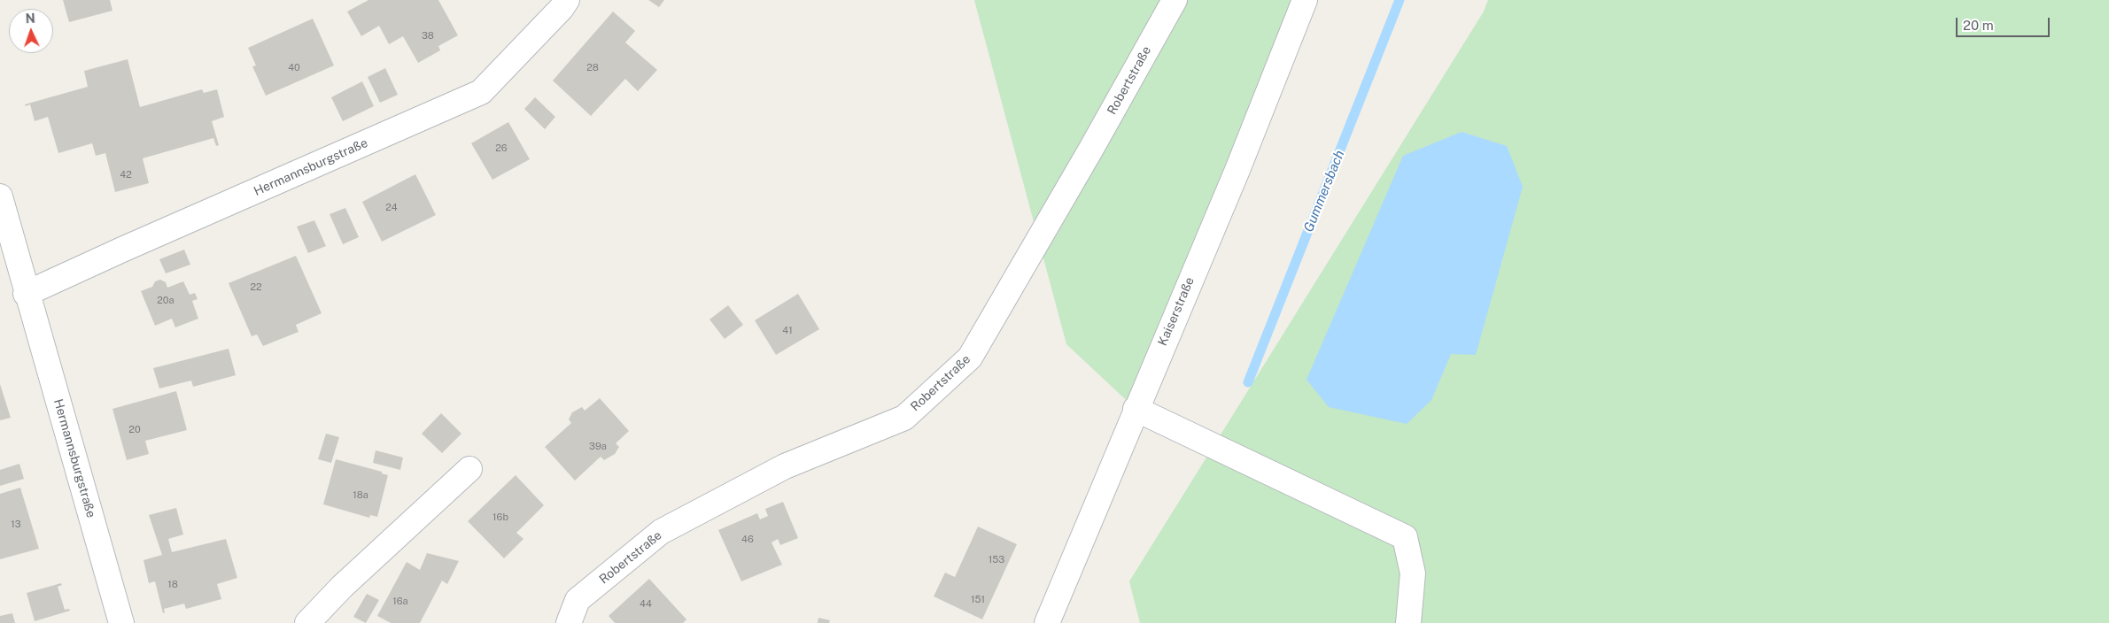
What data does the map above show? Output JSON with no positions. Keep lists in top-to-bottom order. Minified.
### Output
{"streets":{"street":["Robertstraße","Hermannsburgstraße","Kaiserstraße"]},"water":["Gummersbach"],"house_numbers":["38","40","28","26","42","24","22","20a","41","20","39a","18a","16b","13","46","153","18","151","16a","44"],"scale_bar":"20 m","north":"top"}
